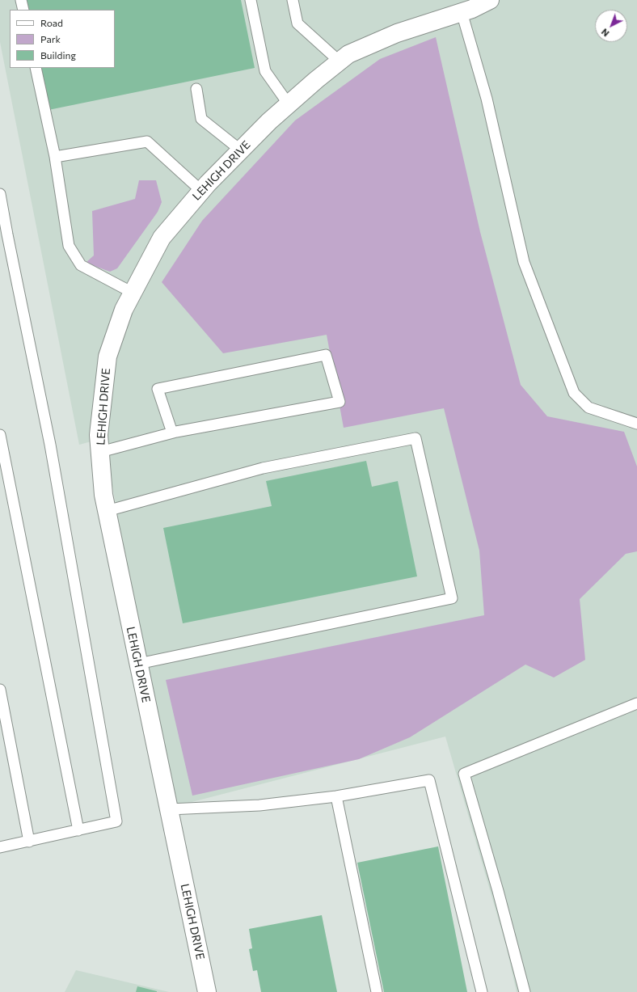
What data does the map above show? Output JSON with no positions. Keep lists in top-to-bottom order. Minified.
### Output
{"streets":{"street":["LEHIGH DRIVE"]},"legend":["Road","Park","Building"],"north":"bottom left"}
